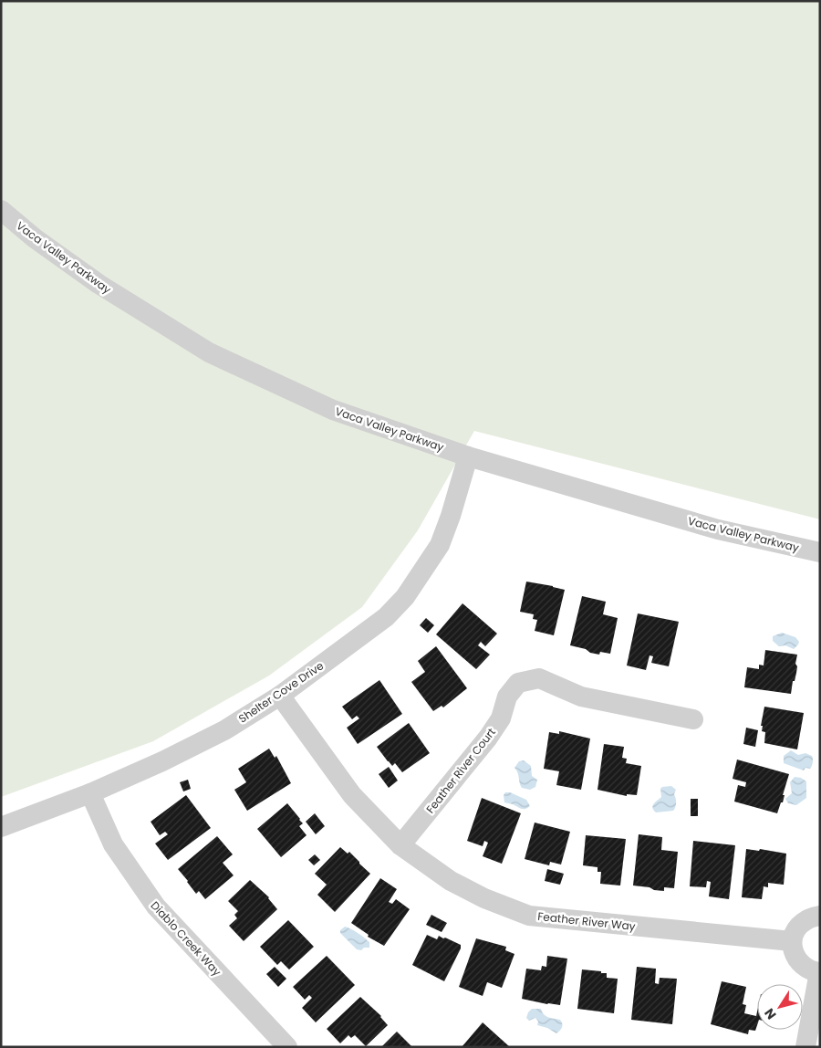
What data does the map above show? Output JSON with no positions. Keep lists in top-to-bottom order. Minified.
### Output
{"streets":{"street":["Vaca Valley Parkway","Shelter Cove Drive","Feather River Court","Feather River Way","Diablo Creek Way"]},"crossings":[["Vaca Valley Parkway","Shelter Cove Drive"],["Shelter Cove Drive","Feather River Way"],["Shelter Cove Drive","Diablo Creek Way"],["Feather River Court","Feather River Way"]],"north":"bottom left"}
